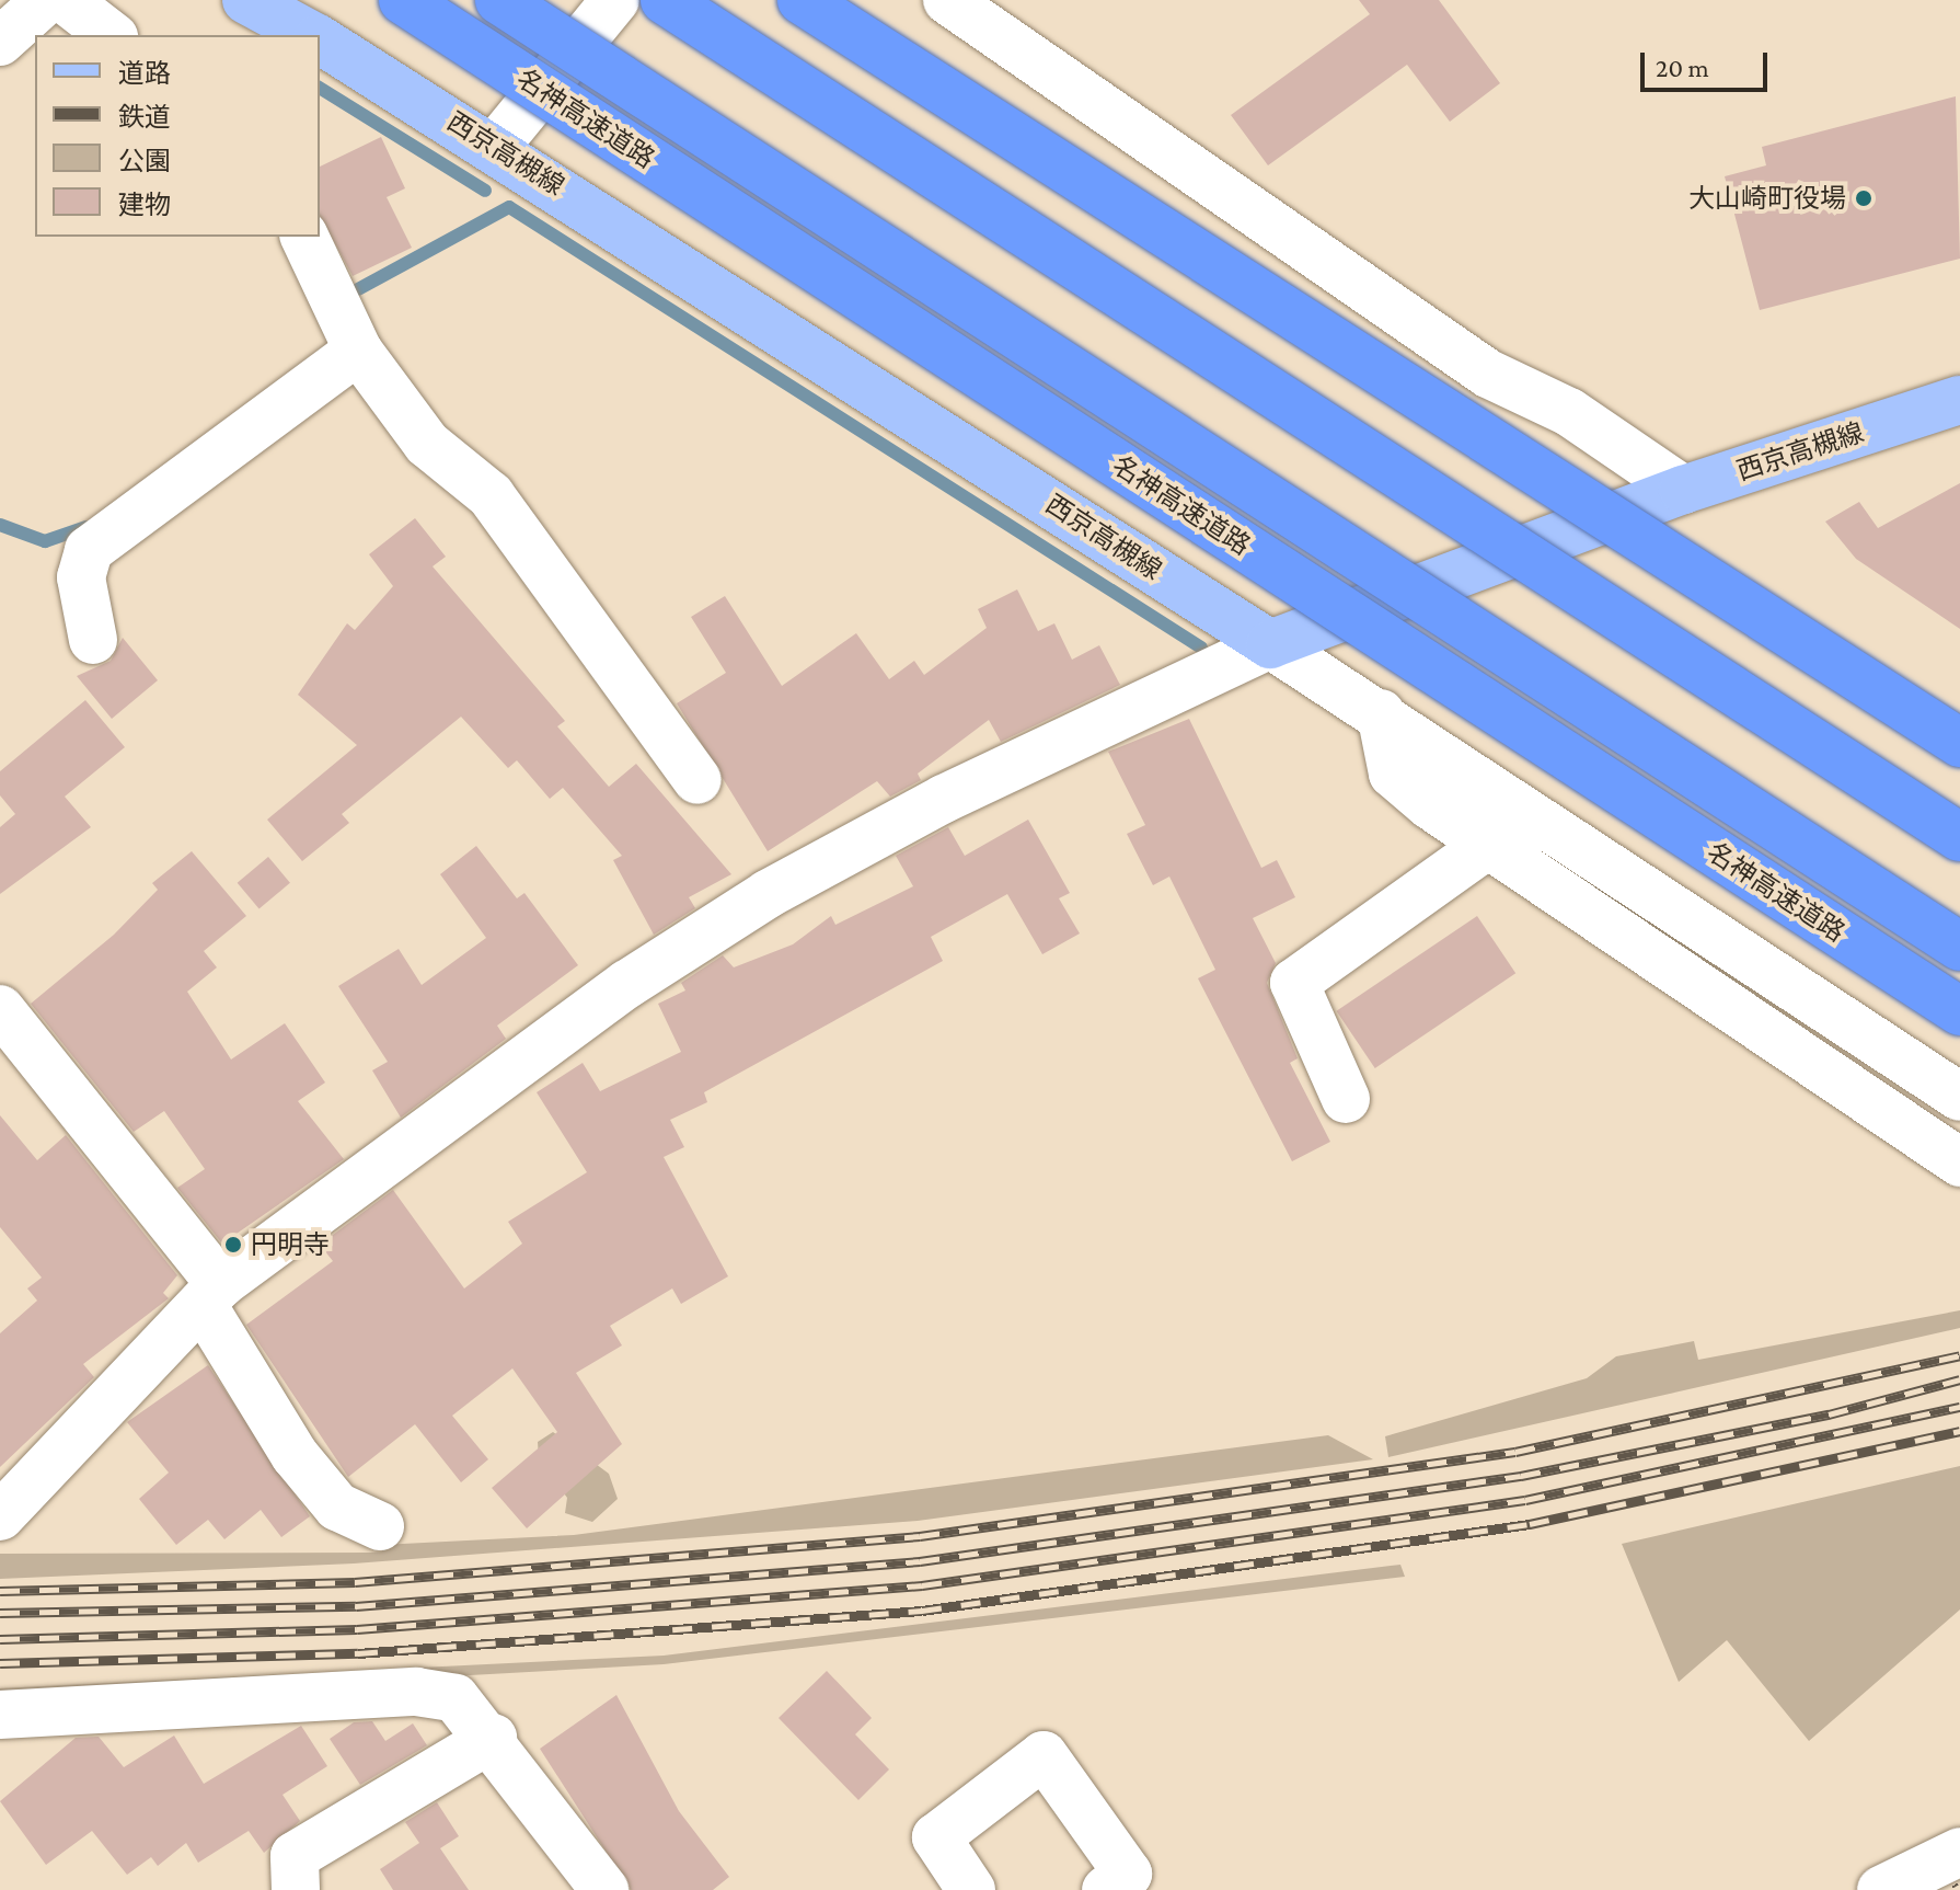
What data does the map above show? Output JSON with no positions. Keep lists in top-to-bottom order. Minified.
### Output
{"streets":{"highway":["名神高速道路"],"main road":["西京高槻線"]},"places":["大山崎町役場","円明寺"],"legend":["道路","鉄道","公園","建物"],"scale_bar":"20 m"}
